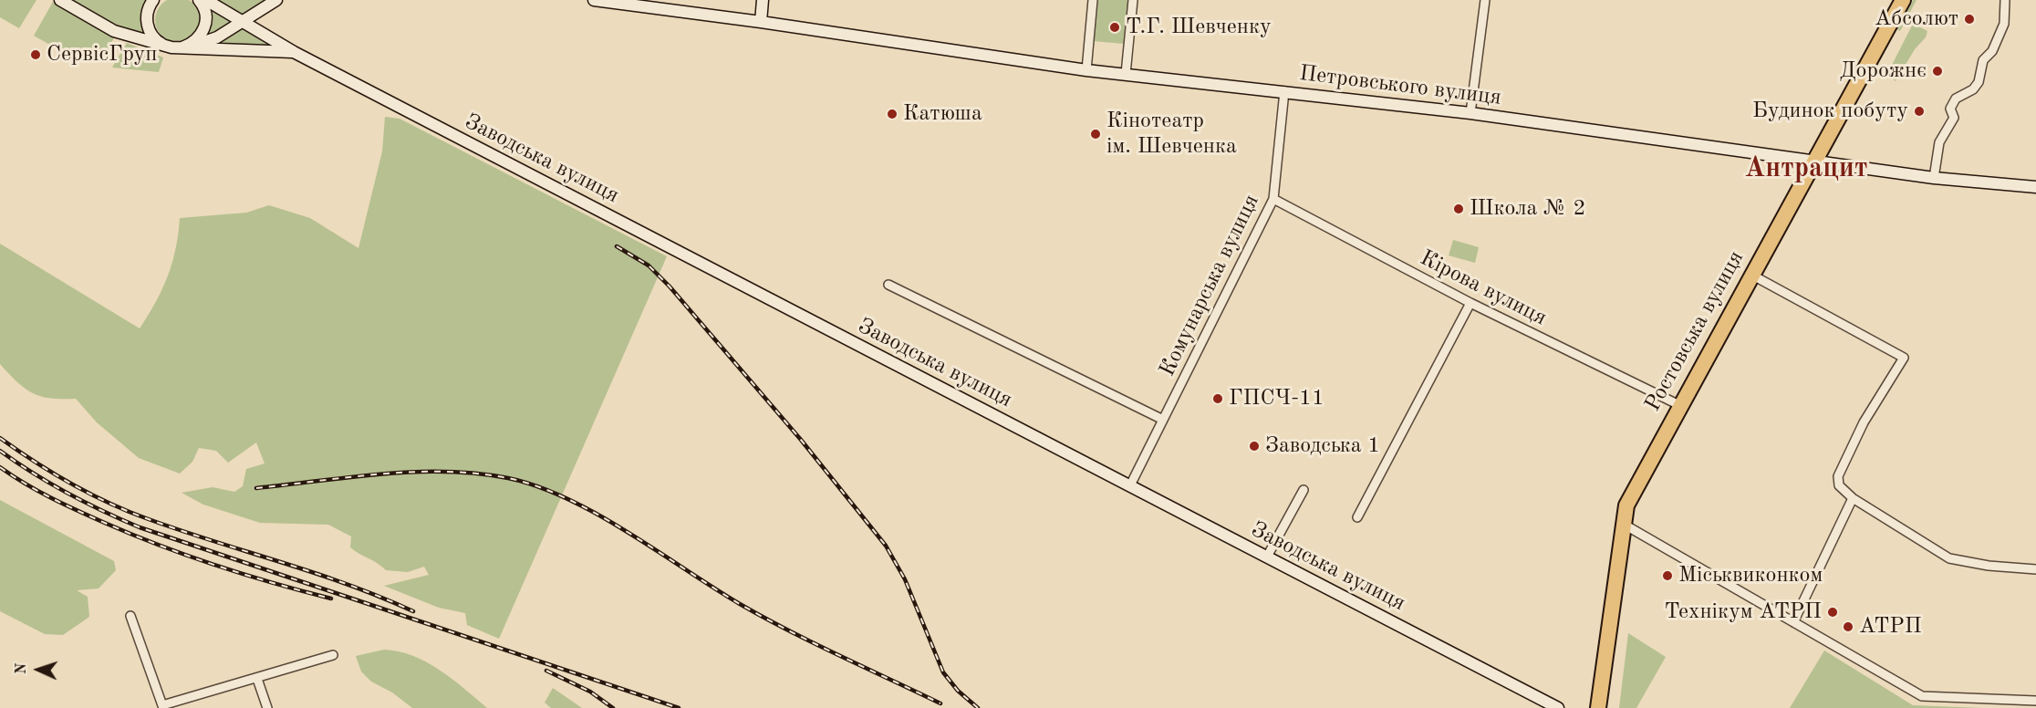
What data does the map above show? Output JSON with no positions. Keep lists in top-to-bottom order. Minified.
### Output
{"streets":{"highway":["Ростовська вулиця"],"main road":["Петровського вулиця","Заводська вулиця"],"street":["Комунарська вулиця","Кірова вулиця"]},"crossings":[["Петровського вулиця","Комунарська вулиця"],["Петровського вулиця","Ростовська вулиця"],["Заводська вулиця","Комунарська вулиця"],["Комунарська вулиця","Кірова вулиця"],["Кірова вулиця","Ростовська вулиця"]],"districts":["Антрацит"],"places":["Абсолют","Т.Г. Шевченку","СервісГруп","Дорожнє","Будинок побуту","Катюша","Кінотеатр ім. Шевченка","Школа № 2","ГПСЧ-11","Заводська 1","Міськвиконком","Технікум АТРП","АТРП"],"north":"left"}
